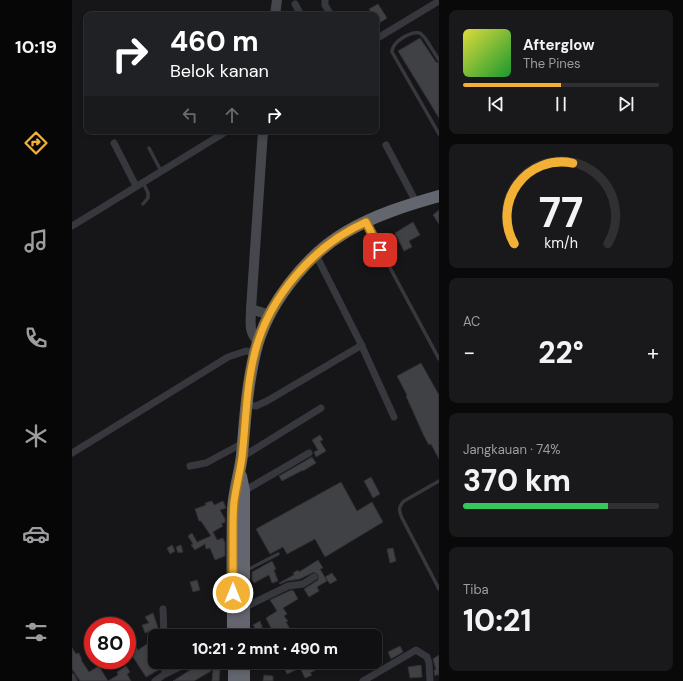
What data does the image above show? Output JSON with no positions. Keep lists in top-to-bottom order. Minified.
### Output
{"page":{"tabs":"10:19","turn":["460 m","Belok kanan"],"song":["Afterglow","The Pines"],"tile":["AC",["Jangkauan · 74%","370 km"],["Tiba","10:21"]],"heat":["−","22°","+"],"limit":"80","trip":"10:21 · 2 mnt · 490 m","gauge":["77","km/h"]}}
